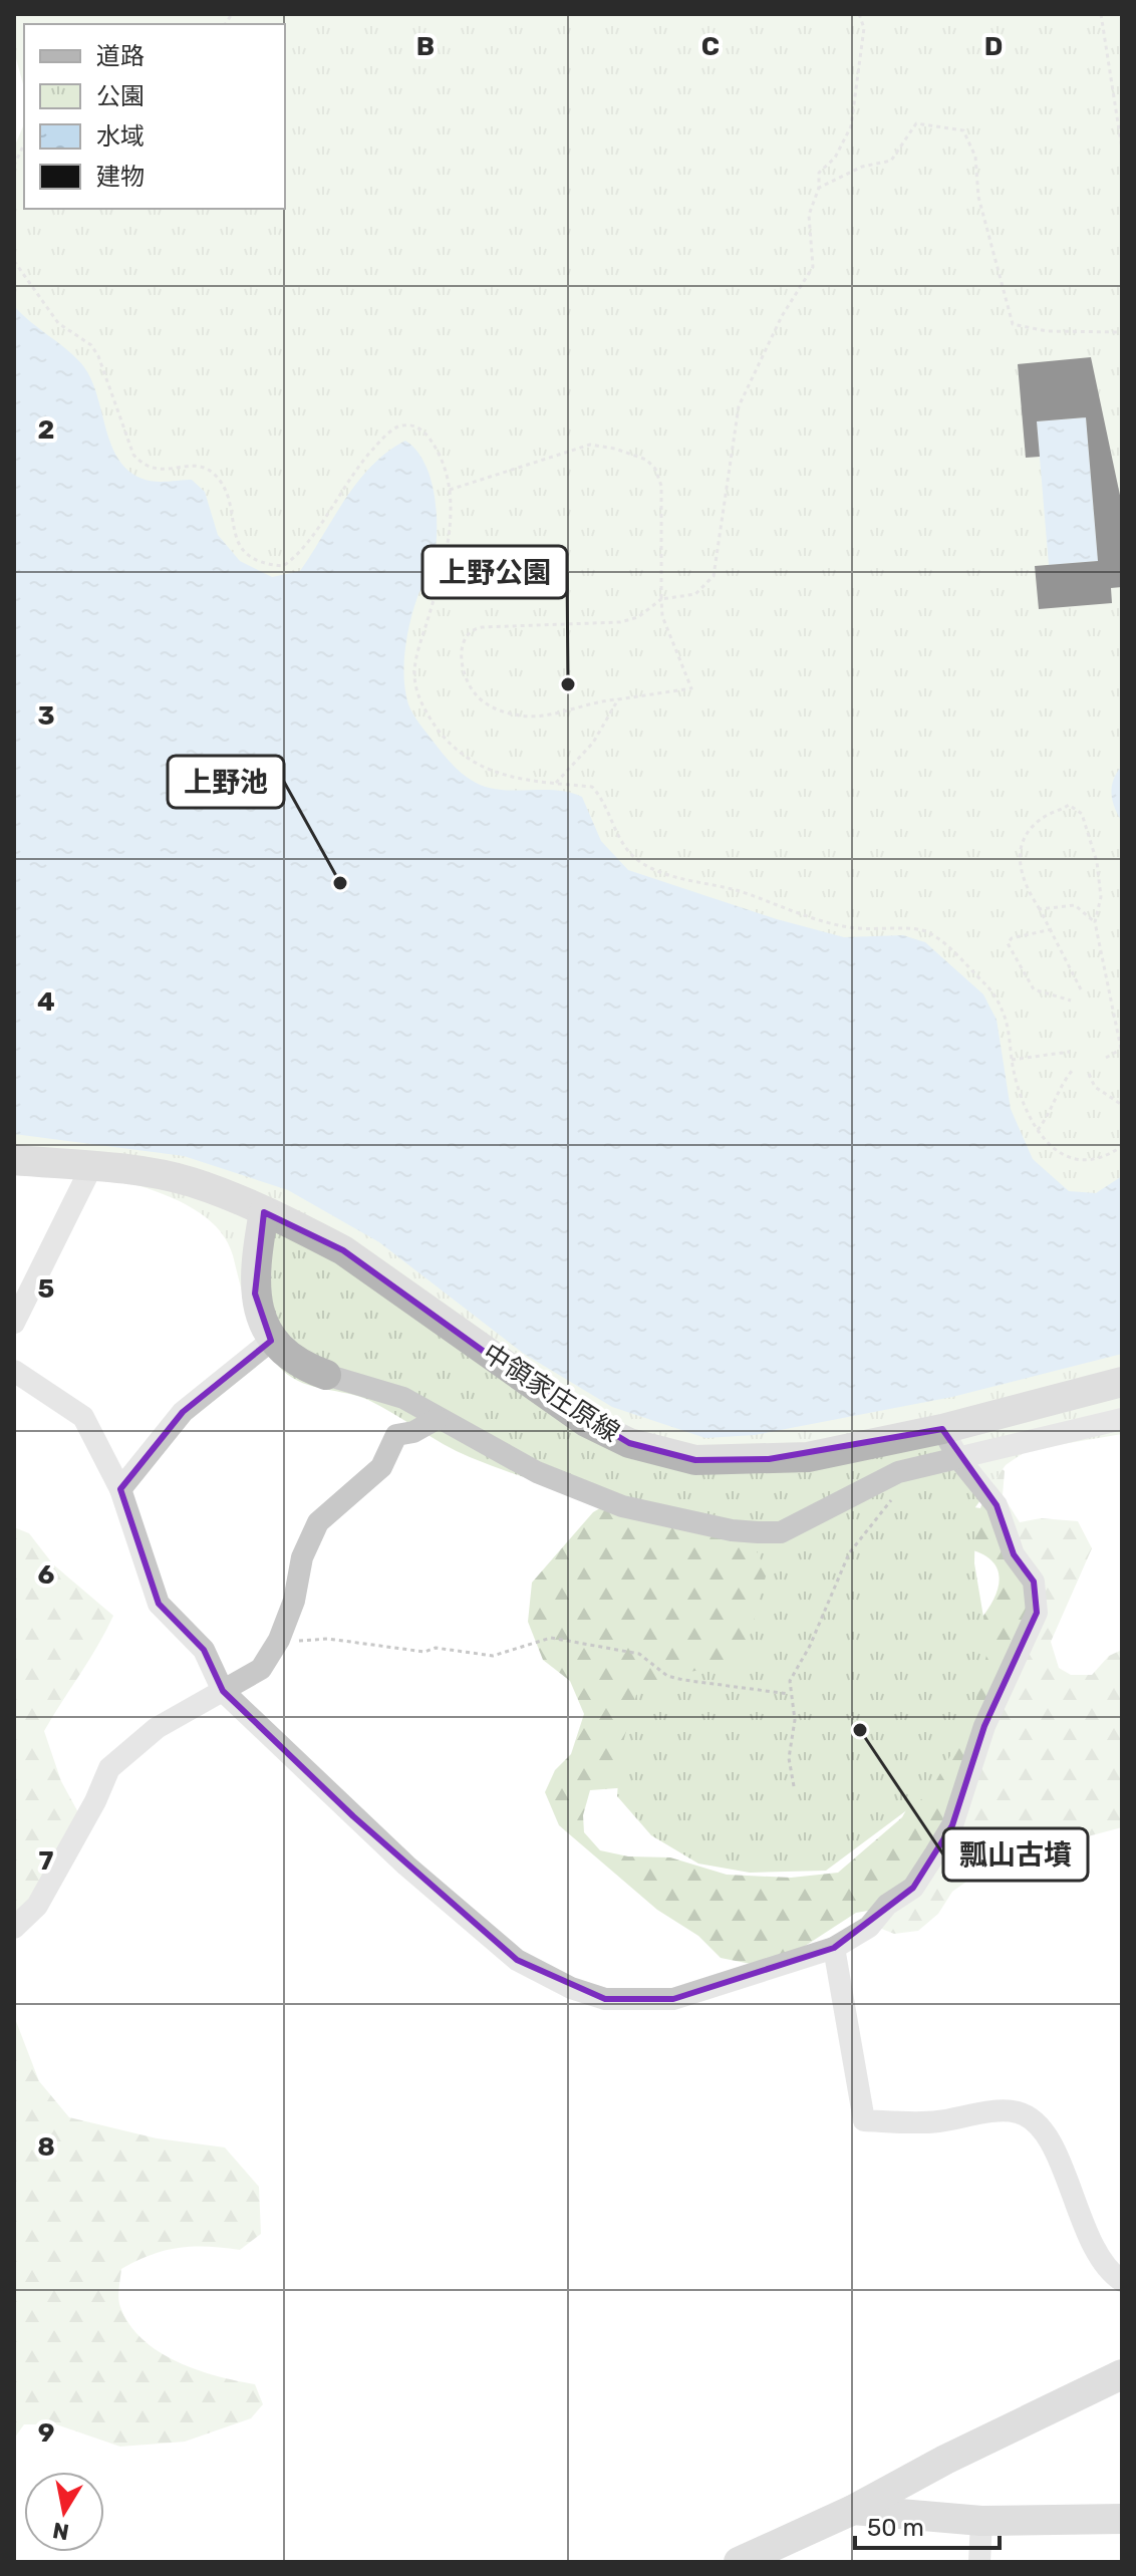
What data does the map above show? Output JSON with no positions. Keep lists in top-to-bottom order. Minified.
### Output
{"streets":{"main road":["中領家庄原線"]},"places":["上野公園","上野池","瓢山古墳"],"legend":["道路","公園","水域","建物"],"scale_bar":"50 m","north":"bottom","grid":{"columns":["B","C","D"],"rows":["2","3","4","5","6","7","8","9"]}}
